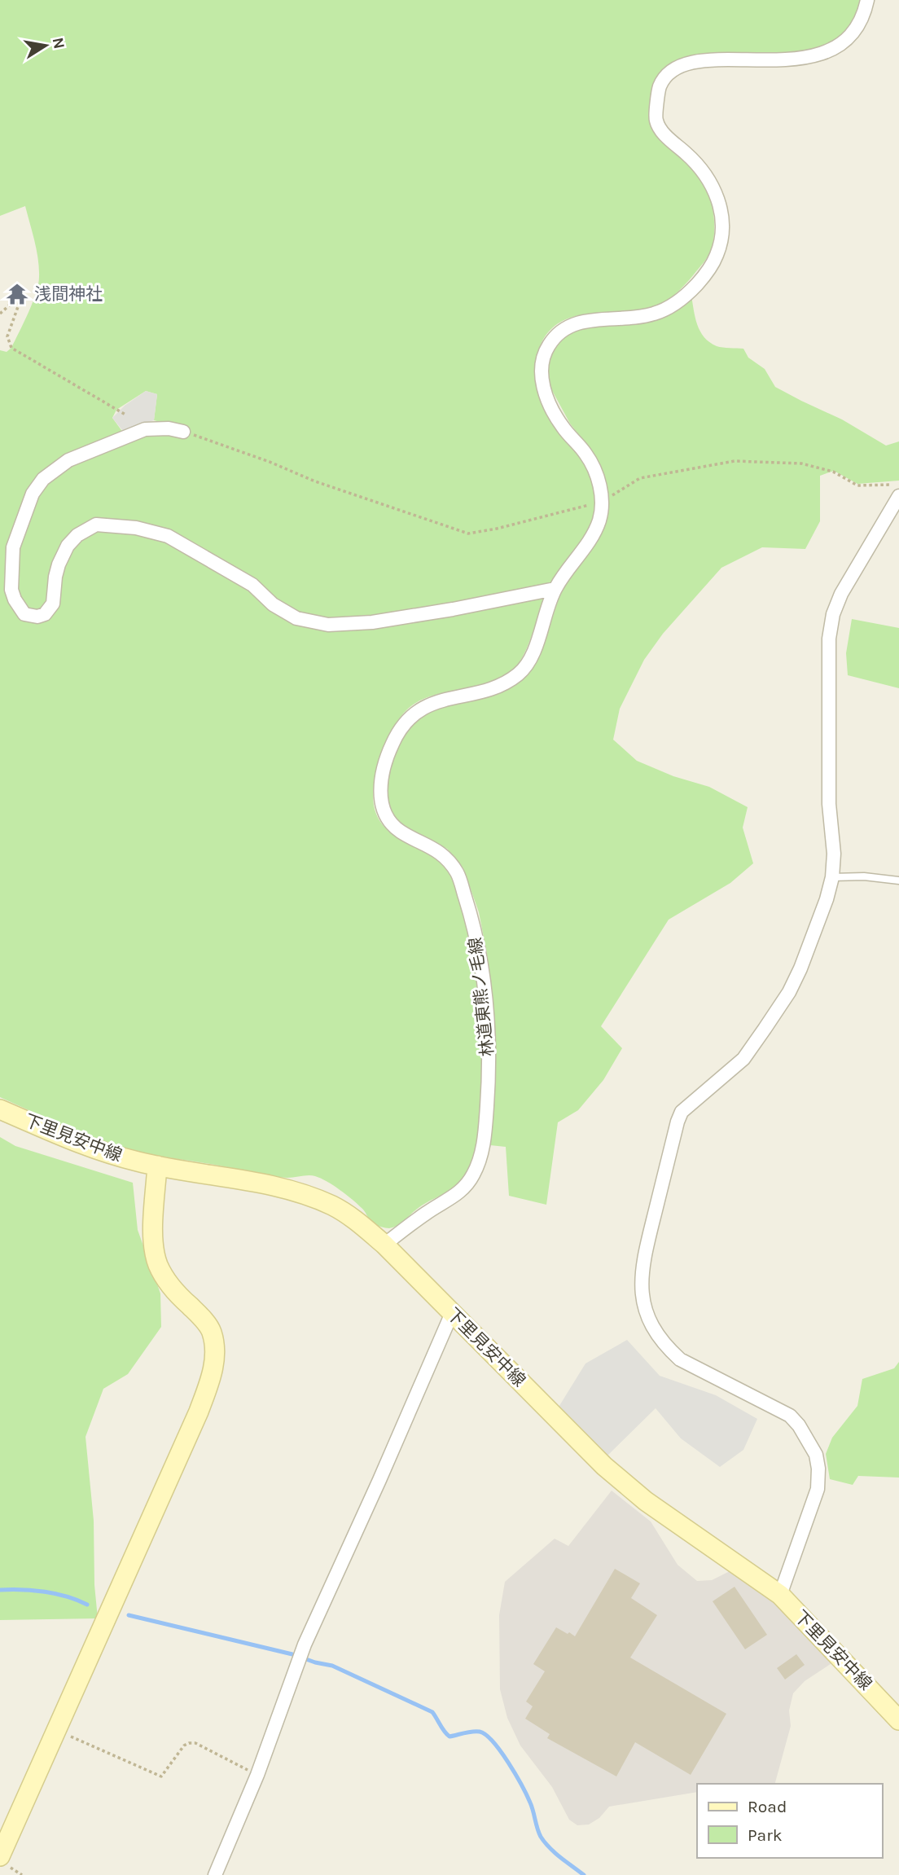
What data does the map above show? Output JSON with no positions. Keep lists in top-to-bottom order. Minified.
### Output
{"streets":{"main road":["下里見安中線"],"street":["林道東熊ノ毛線"]},"crossings":[["林道東熊ノ毛線","下里見安中線"]],"places":{"temple":["浅間神社"]},"legend":["Road","Park"],"north":"right"}
